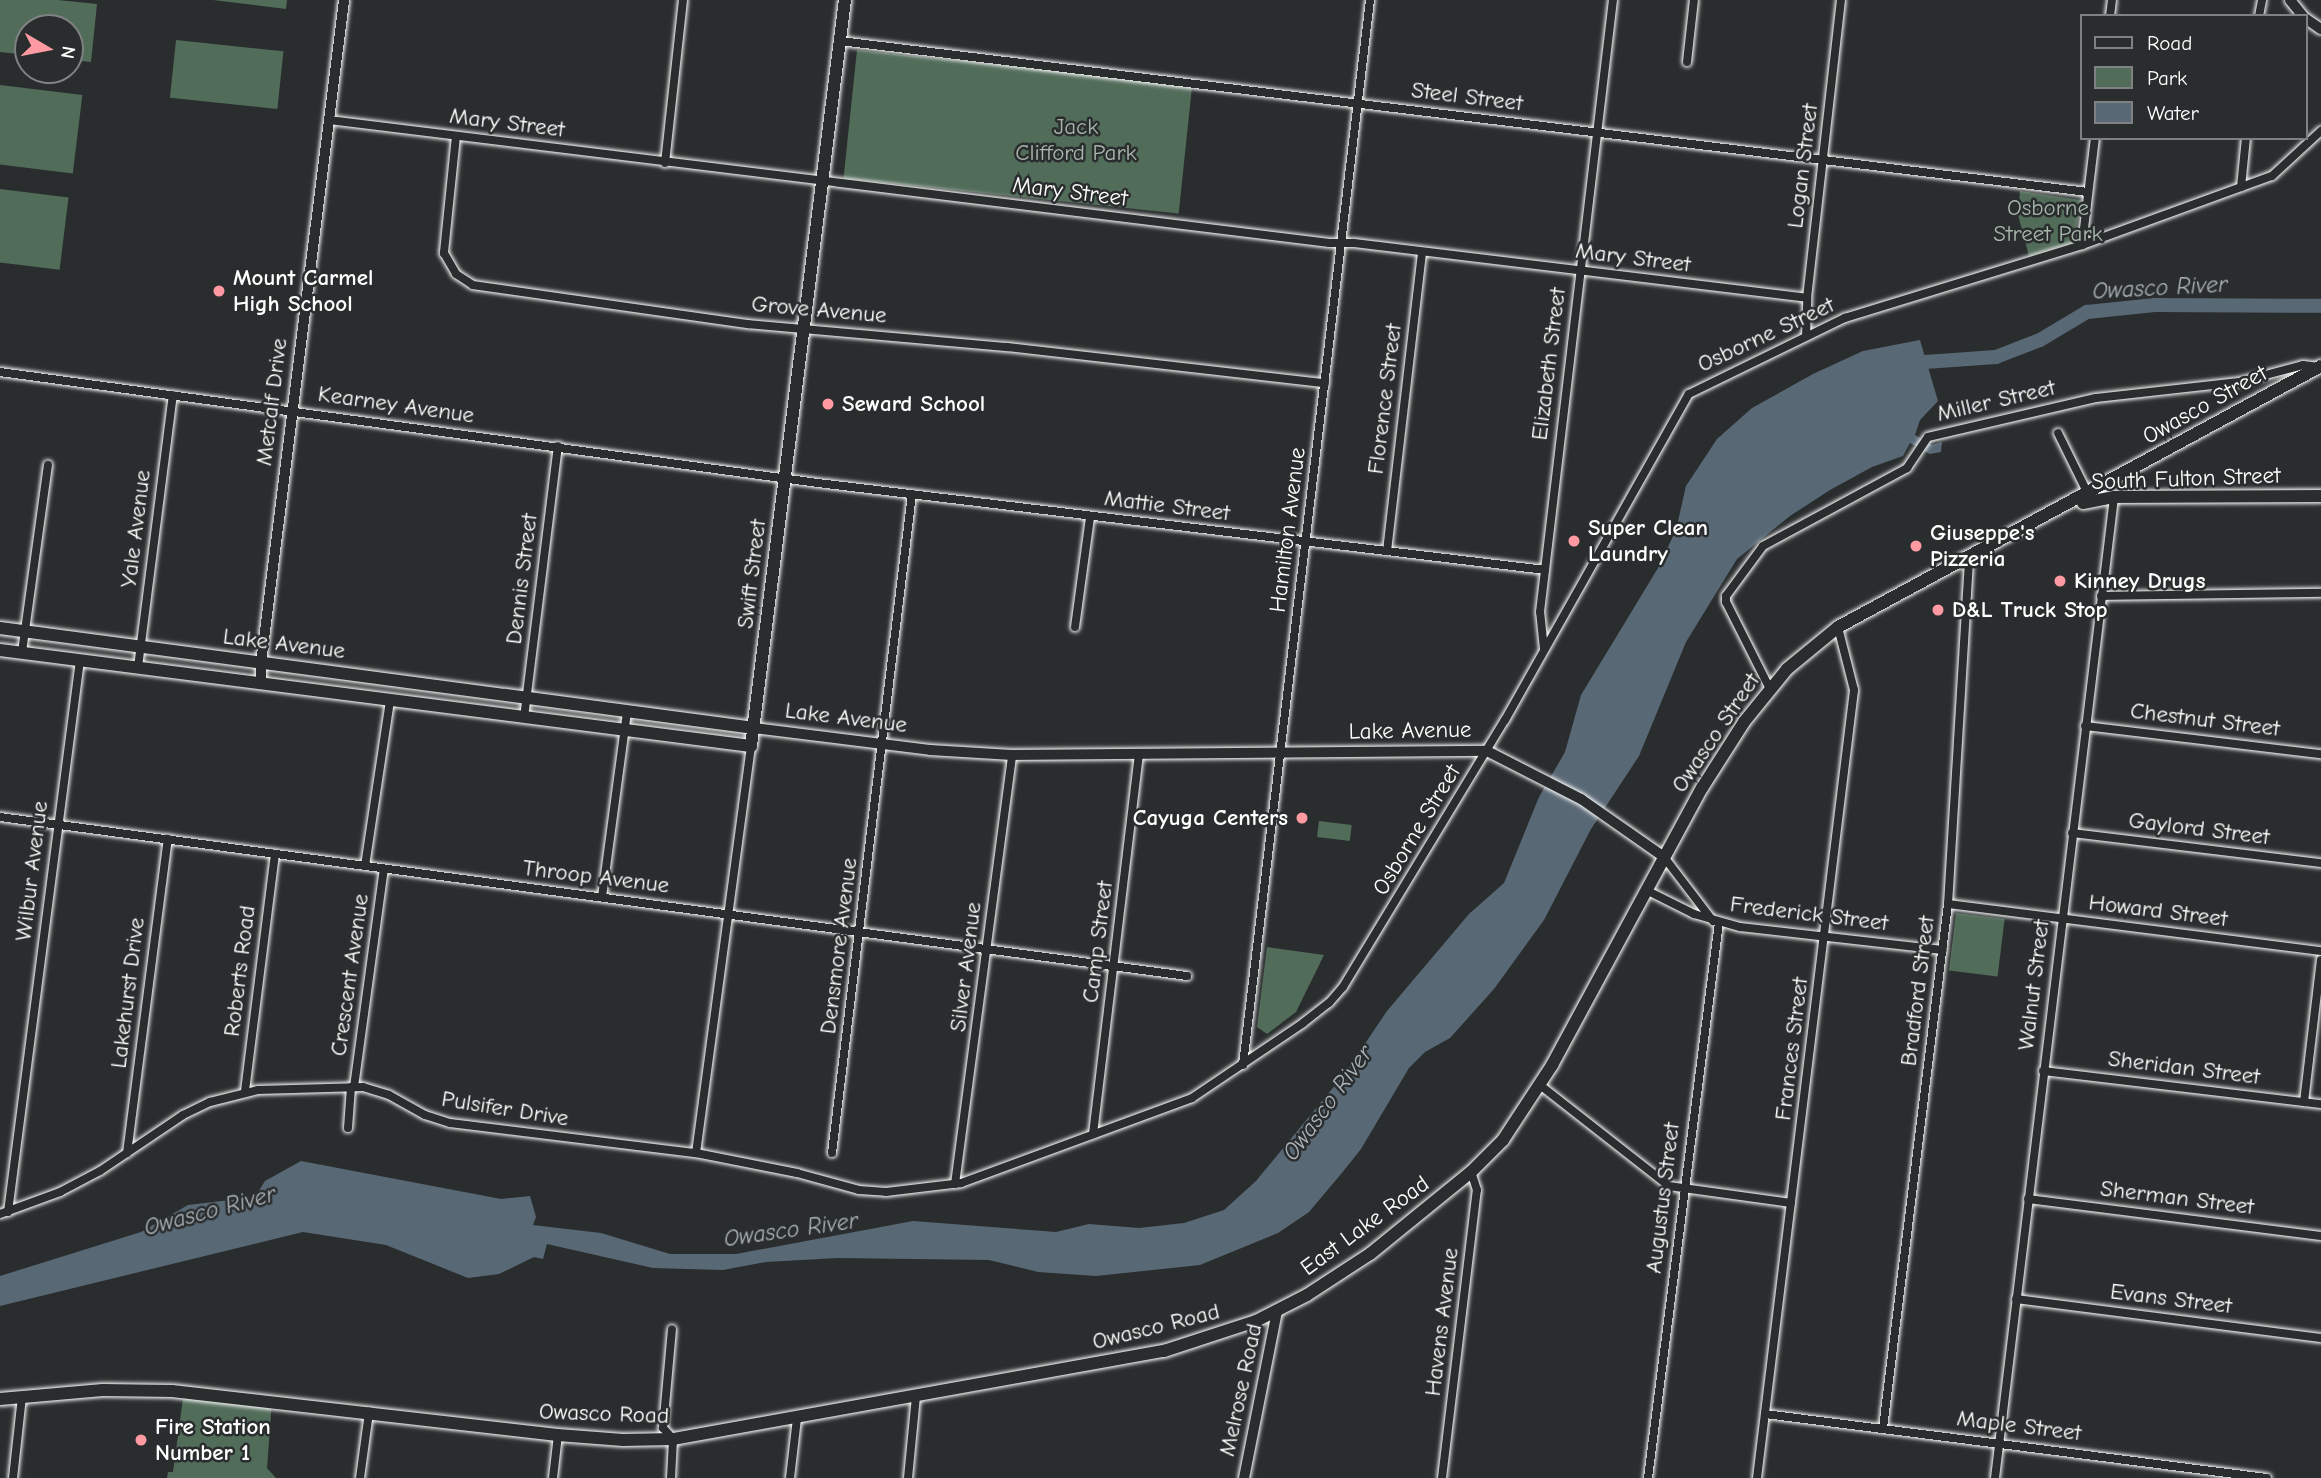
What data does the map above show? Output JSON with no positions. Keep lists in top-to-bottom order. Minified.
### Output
{"streets":{"main road":["Owasco Street","South Fulton Street","Swift Street","Lake Avenue","East Lake Road","Owasco Road"],"street":["Steel Street","Mary Street","Logan Street","Grove Avenue","Osborne Street","Elizabeth Street","Florence Street","Miller Street","Metcalf Drive","Kearney Avenue","Mattie Street","Yale Avenue","Hamilton Avenue","Dennis Street","Chestnut Street","Gaylord Street","Wilbur Avenue","Throop Avenue","Howard Street","Frederick Street","Camp Street","Densmore Avenue","Silver Avenue","Roberts Road","Crescent Avenue","Walnut Street","Bradford Street","Lakehurst Drive","Frances Street","Sheridan Street","Pulsifer Drive","Augustus Street","Sherman Street","Evans Street","Havens Avenue","Melrose Road","Maple Street"]},"crossings":[["Steel Street","Logan Street"],["Steel Street","Elizabeth Street"],["Steel Street","Hamilton Avenue"],["Steel Street","Swift Street"],["Mary Street","Logan Street"],["Mary Street","Grove Avenue"],["Mary Street","Elizabeth Street"],["Mary Street","Florence Street"],["Mary Street","Metcalf Drive"],["Mary Street","Hamilton Avenue"],["Mary Street","Swift Street"],["Logan Street","Osborne Street"],["Grove Avenue","Hamilton Avenue"],["Grove Avenue","Swift Street"],["Osborne Street","Elizabeth Street"],["Osborne Street","Hamilton Avenue"],["Osborne Street","Lake Avenue"],["Osborne Street","Camp Street"],["Osborne Street","Silver Avenue"],["Osborne Street","Pulsifer Drive"],["Elizabeth Street","Mattie Street"],["Florence Street","Mattie Street"],["Miller Street","Owasco Street"],["Metcalf Drive","Kearney Avenue"],["Metcalf Drive","Lake Avenue"],["Kearney Avenue","Mattie Street"],["Kearney Avenue","Yale Avenue"],["Kearney Avenue","Swift Street"],["Kearney Avenue","Dennis Street"],["Owasco Street","South Fulton Street"],["Owasco Street","Lake Avenue"],["Owasco Street","Frederick Street"],["Owasco Street","Bradford Street"],["Owasco Street","Frances Street"],["Owasco Street","East Lake Road"],["Owasco Street","Havens Avenue"],["South Fulton Street","Walnut Street"],["Mattie Street","Hamilton Avenue"],["Mattie Street","Swift Street"],["Mattie Street","Densmore Avenue"],["Yale Avenue","Lake Avenue"],["Hamilton Avenue","Lake Avenue"],["Swift Street","Lake Avenue"],["Swift Street","Throop Avenue"],["Swift Street","Pulsifer Drive"],["Dennis Street","Lake Avenue"],["Lake Avenue","Wilbur Avenue"],["Lake Avenue","Frederick Street"],["Lake Avenue","Camp Street"],["Lake Avenue","Densmore Avenue"],["Lake Avenue","Silver Avenue"],["Lake Avenue","Crescent Avenue"],["Chestnut Street","Walnut Street"],["Gaylord Street","Walnut Street"],["Wilbur Avenue","Throop Avenue"],["Wilbur Avenue","Pulsifer Drive"],["Throop Avenue","Camp Street"],["Throop Avenue","Densmore Avenue"],["Throop Avenue","Silver Avenue"],["Throop Avenue","Roberts Road"],["Throop Avenue","Crescent Avenue"],["Throop Avenue","Lakehurst Drive"],["Howard Street","Walnut Street"],["Howard Street","Bradford Street"],["Frederick Street","Bradford Street"],["Frederick Street","Frances Street"],["Frederick Street","Augustus Street"],["Roberts Road","Pulsifer Drive"],["Crescent Avenue","Pulsifer Drive"],["Walnut Street","Sheridan Street"],["Walnut Street","Sherman Street"],["Walnut Street","Evans Street"],["Walnut Street","Maple Street"],["Bradford Street","Maple Street"],["Lakehurst Drive","Pulsifer Drive"],["Frances Street","Maple Street"],["East Lake Road","Havens Avenue"],["East Lake Road","Owasco Road"],["East Lake Road","Melrose Road"],["Owasco Road","Melrose Road"]],"water":["Owasco River"],"parks":["Jack Clifford Park","Osborne Street Park"],"places":["Mount Carmel High School","Seward School","Super Clean Laundry","Giuseppe's Pizzeria","Kinney Drugs","D&L Truck Stop","Cayuga Centers","Fire Station Number 1"],"legend":["Road","Park","Water"],"north":"right"}
